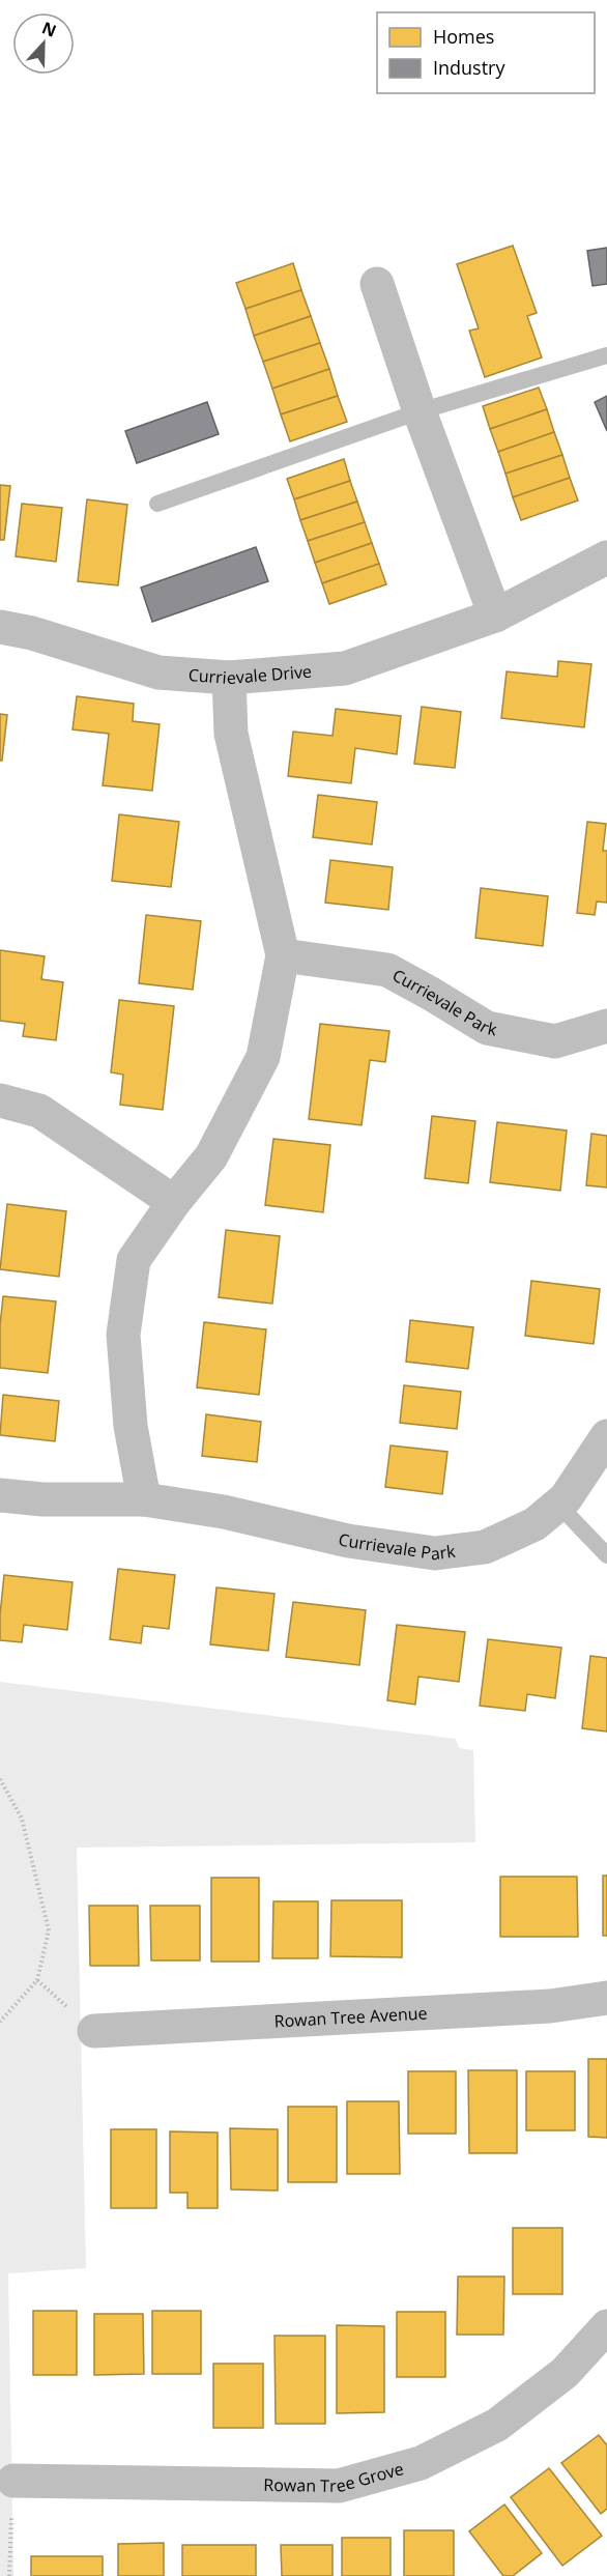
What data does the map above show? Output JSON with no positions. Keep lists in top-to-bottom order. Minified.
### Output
{"streets":{"street":["Currievale Drive","Currievale Park","Rowan Tree Avenue","Rowan Tree Grove"]},"legend":["Homes","Industry"],"north":"top"}
